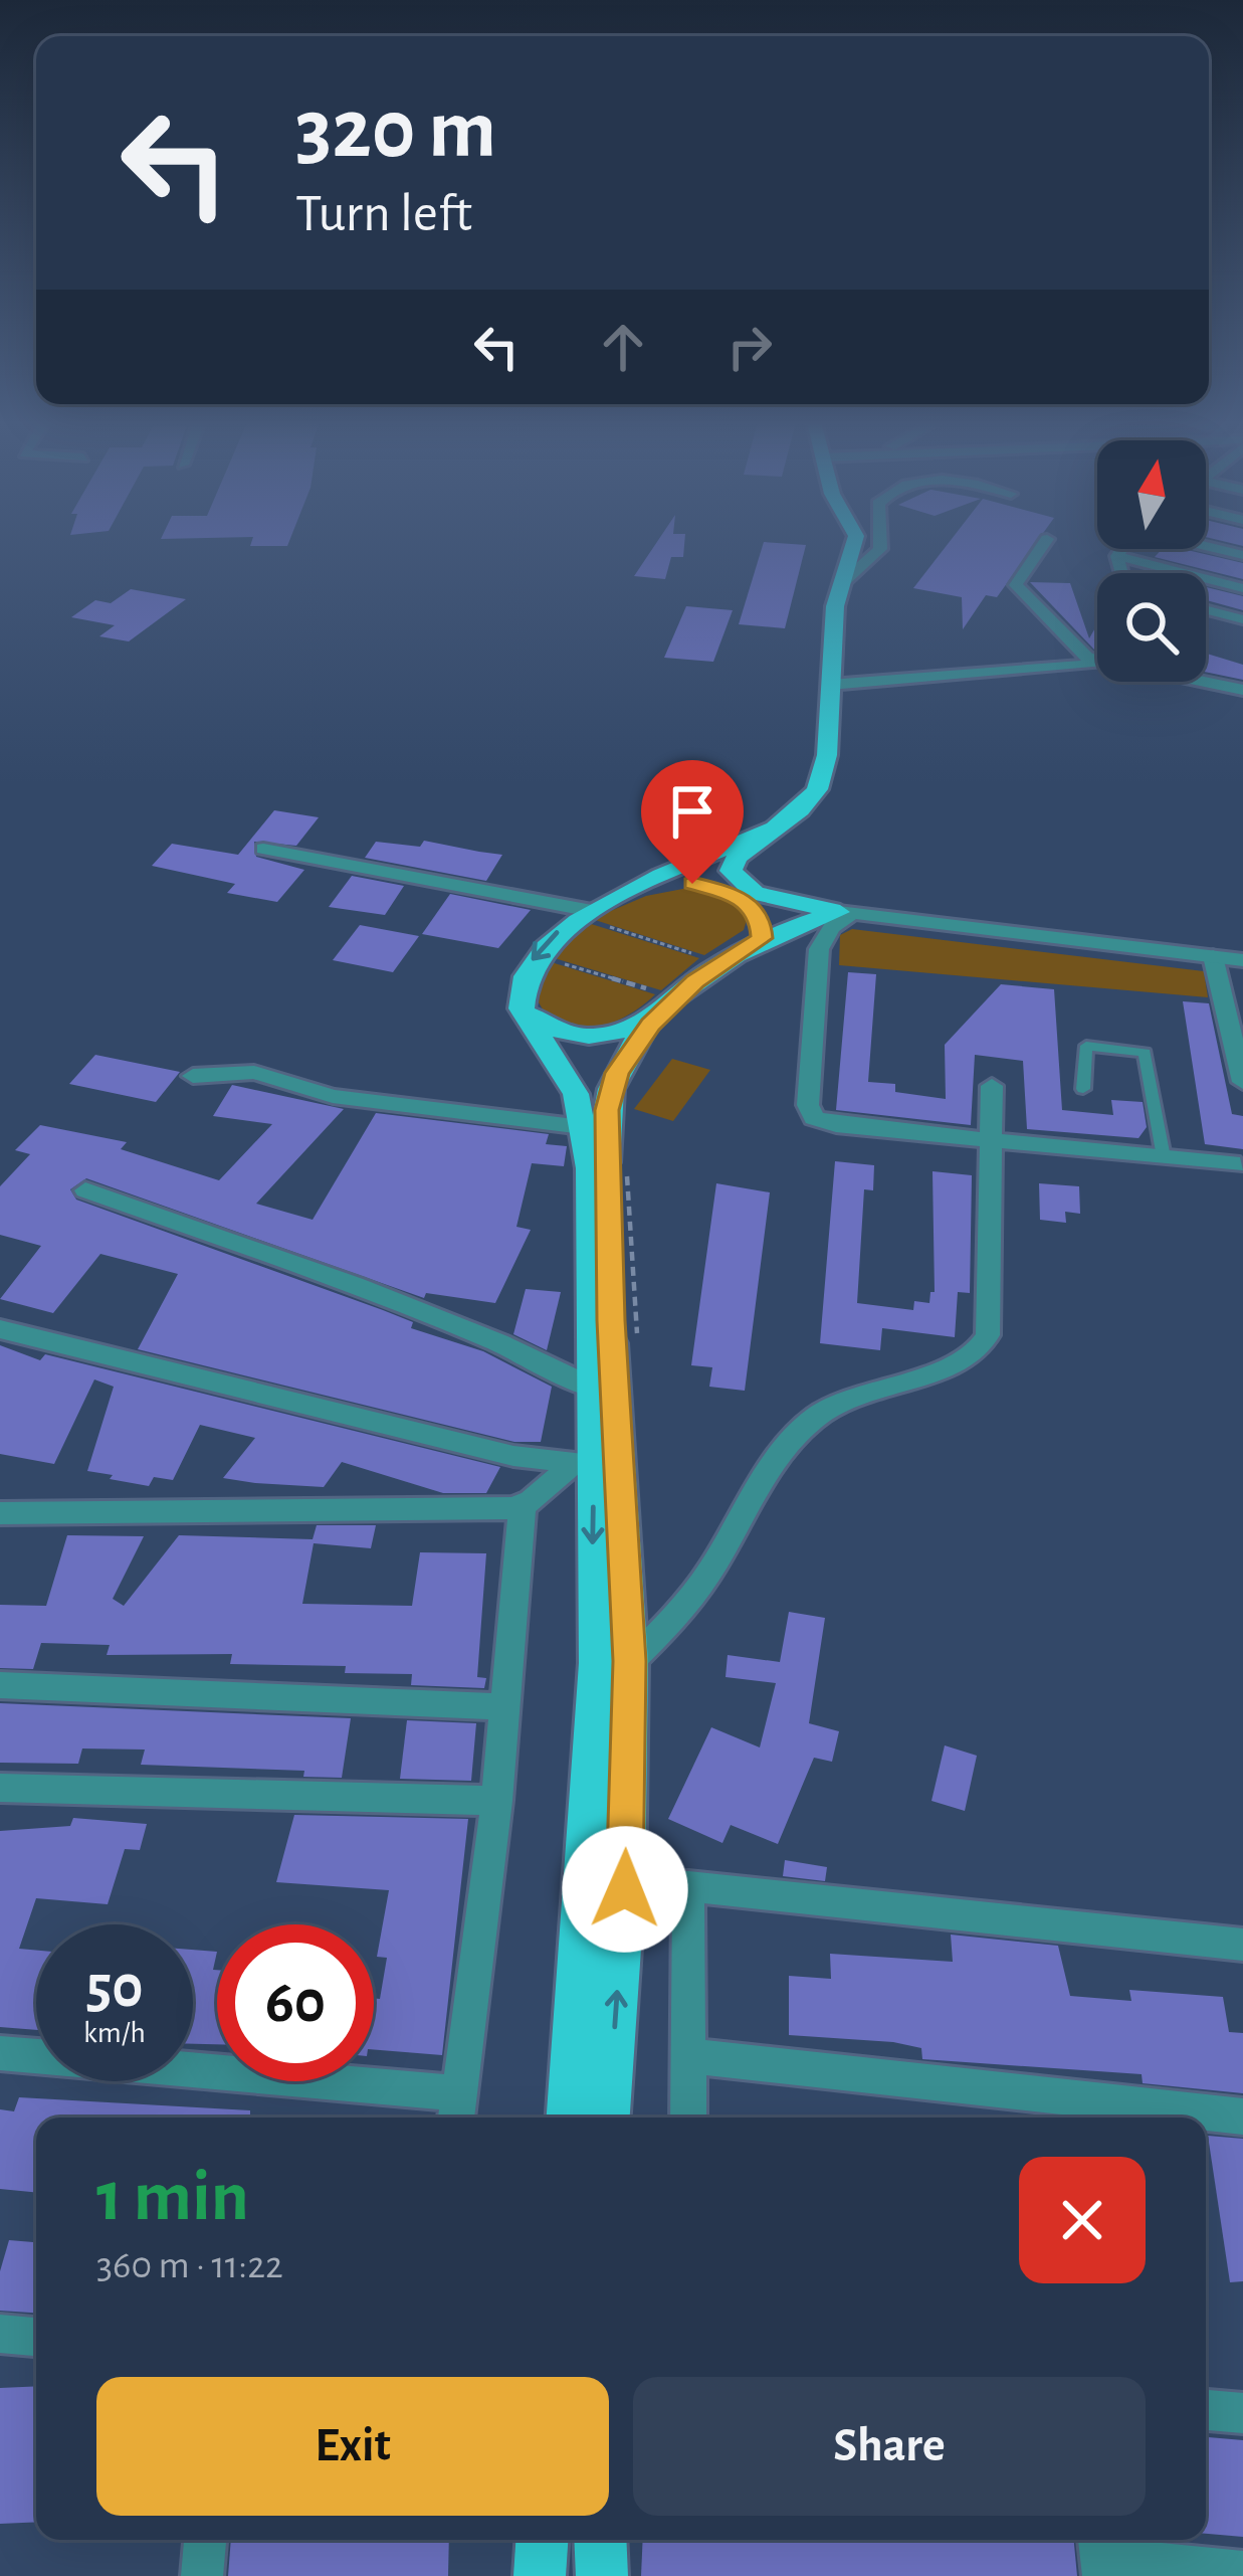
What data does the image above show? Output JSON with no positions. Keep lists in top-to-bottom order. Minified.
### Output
{"north":"top","page":{"turn":["320 m","Turn left"],"speed":"50 km/h","limit":"60","heading":["1 min","360 m · 11:22"],"buttons":["Exit","Share"]}}
